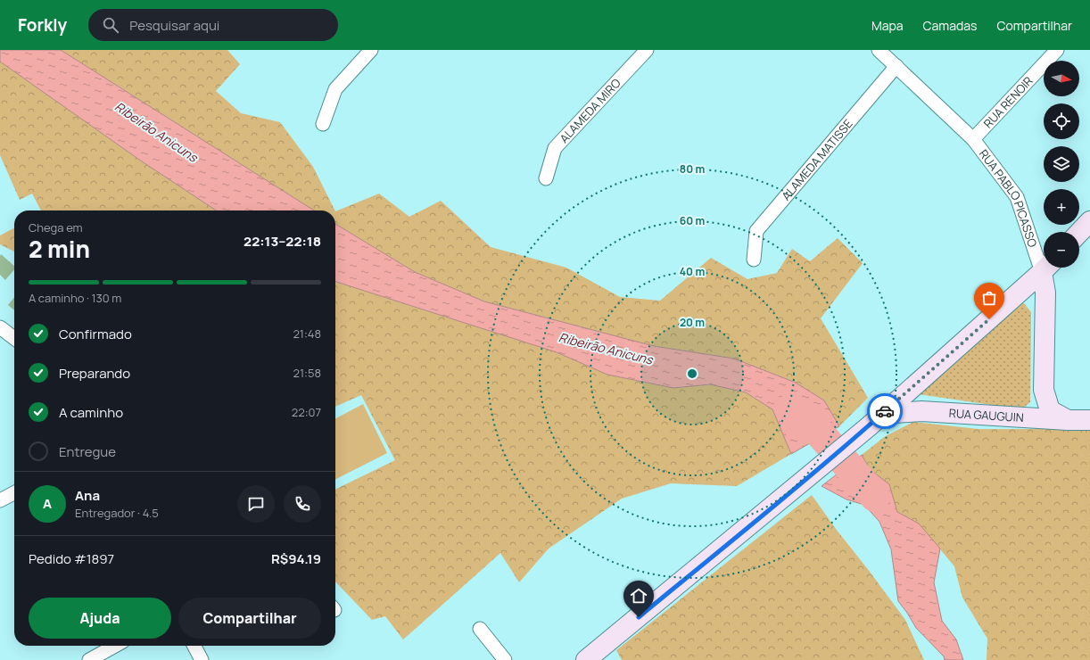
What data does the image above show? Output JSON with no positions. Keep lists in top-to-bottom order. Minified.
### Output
{"streets":{"street":["RUA RENOIR","ALAMEDA MIRO","ALAMEDA MATISSE","RUA PABLO PICASSO","RUA GAUGUIN"]},"crossings":[["RUA RENOIR","RUA PABLO PICASSO"],["ALAMEDA MATISSE","RUA PABLO PICASSO"],["RUA PABLO PICASSO","RUA GAUGUIN"]],"water":["Ribeirão Anicuns"],"north":"right","page":{"header":"Forkly","search":"Pesquisar aqui","nav":["Mapa","Camadas","Compartilhar"],"map_buttons":["+","−"],"heading":["2 min","Chega em","22:13–22:18"],"panel":["Ana","Entregador · 4.5","Pedido #1897","R$94.19"],"bar":"A caminho · 130 m","list":[["Confirmado","21:48"],["Preparando","21:58"],["A caminho","22:07"],"Entregue"],"round":"A","buttons":["Ajuda","Compartilhar"]},"rings":["80 m","60 m","40 m","20 m"]}
